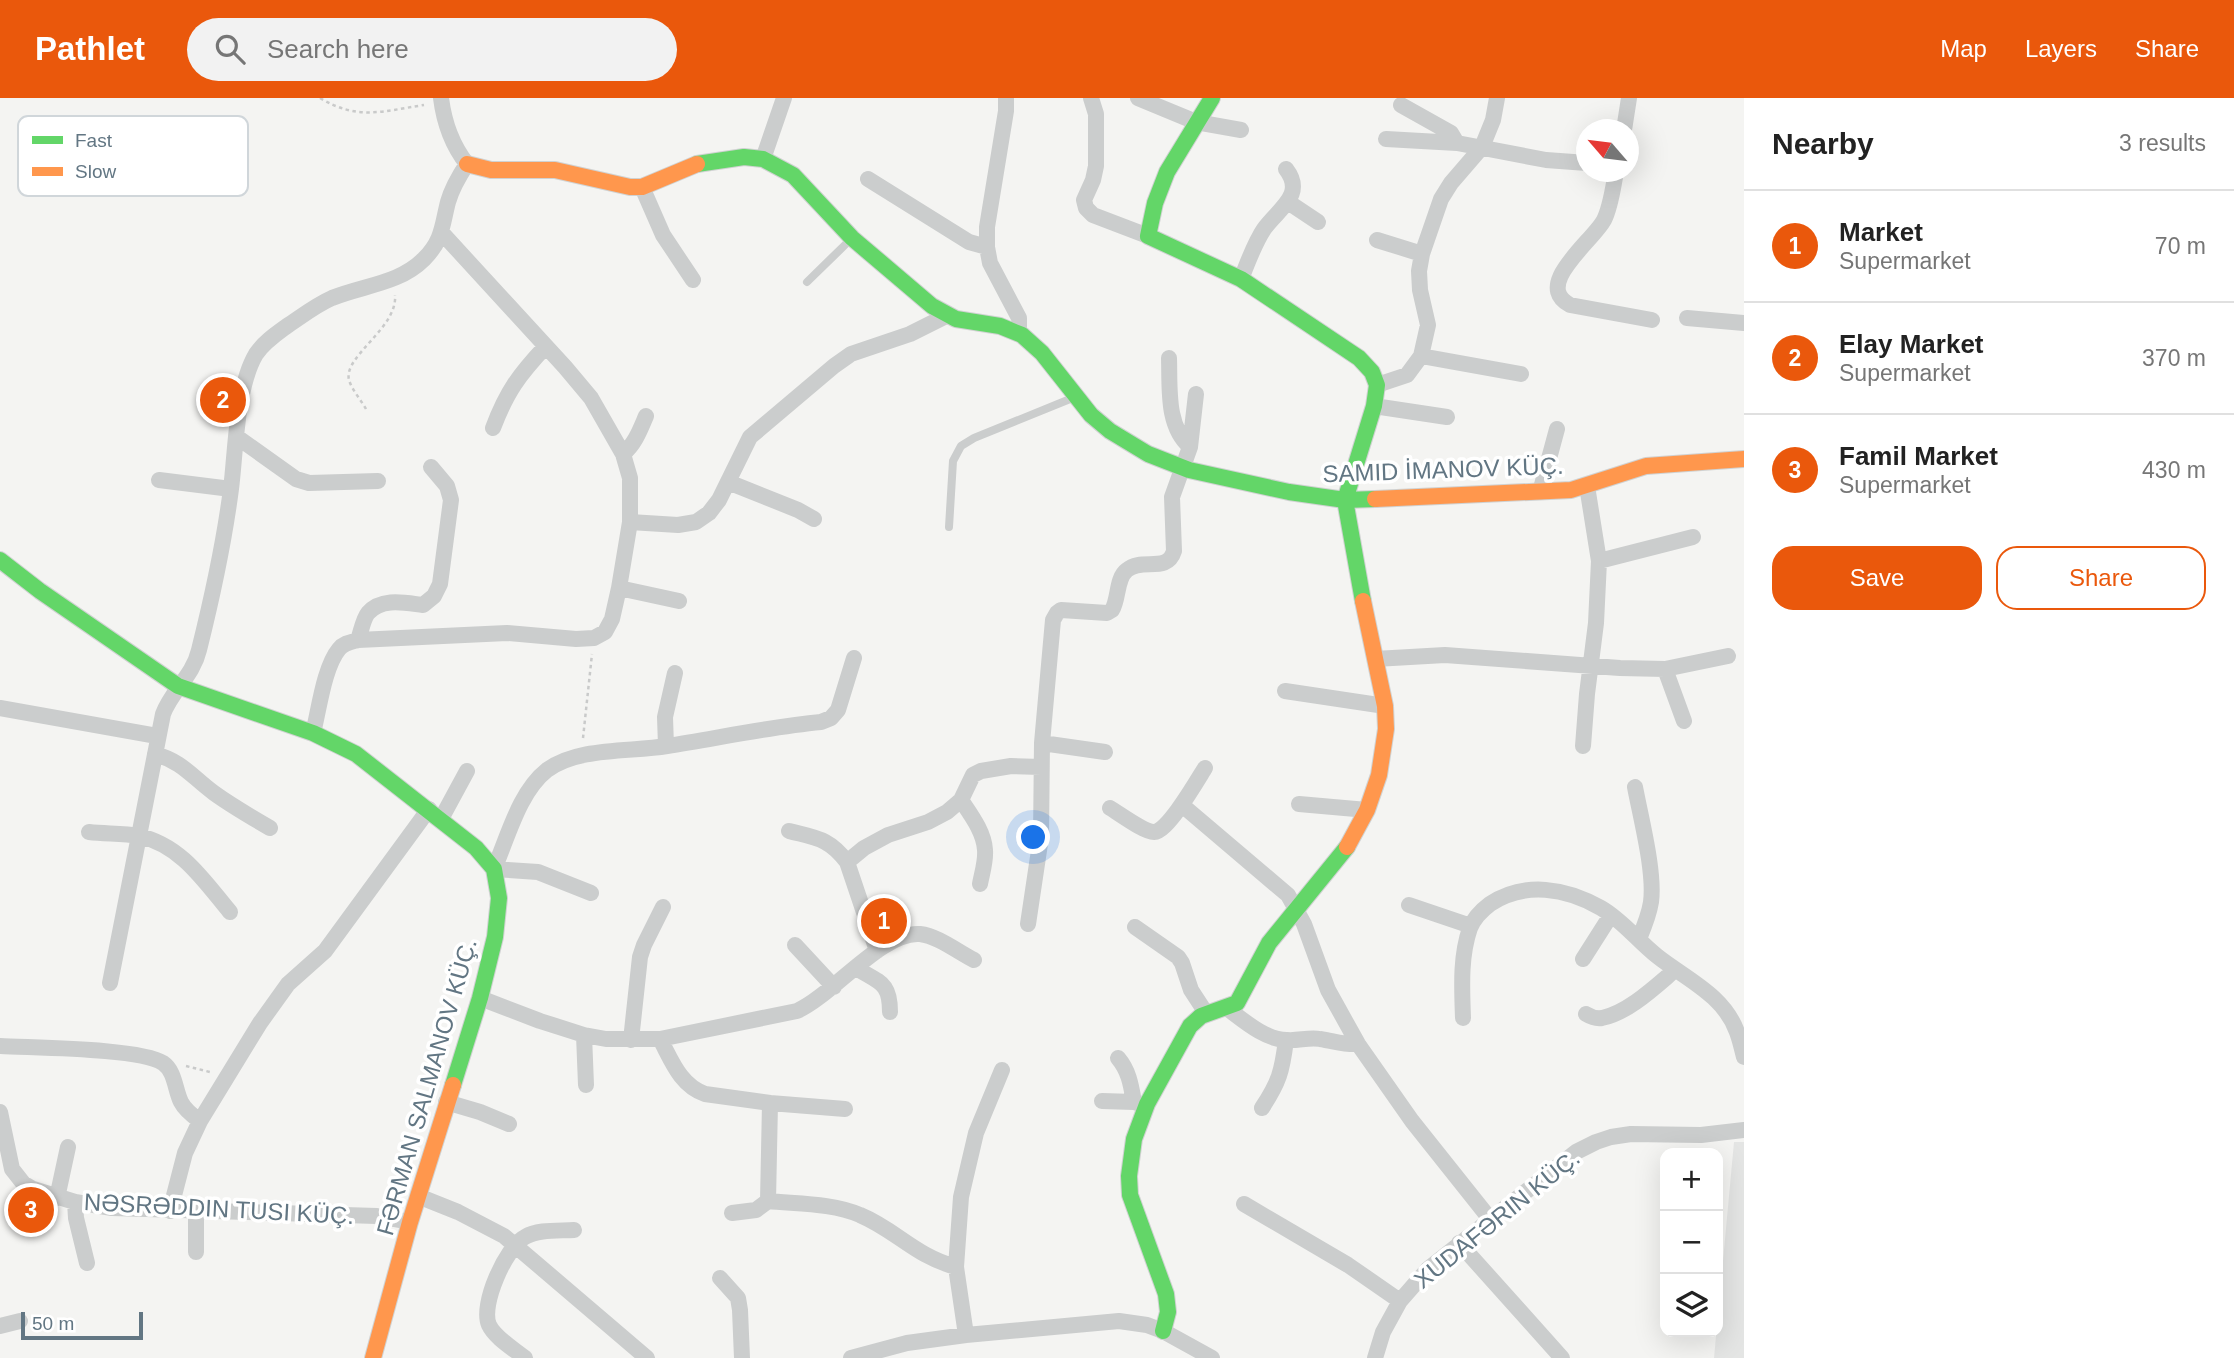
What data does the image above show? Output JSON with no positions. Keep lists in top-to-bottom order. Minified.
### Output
{"streets":{"street":["SAMID İMANOV KÜÇ.","FƏRMAN SALMANOV KÜÇ.","NƏSRƏDDIN TUSI KÜÇ.","XUDAFƏRIN KÜÇ."]},"crossings":[["FƏRMAN SALMANOV KÜÇ.","NƏSRƏDDIN TUSI KÜÇ."]],"legend":["Fast","Slow"],"scale_bar":"50 m","north":"top left","page":{"header":"Pathlet","search":"Search here","nav":["Map","Layers","Share"],"heading":["Nearby","3 results"],"list":[{"mark":"1","name":"Market","note":"Supermarket","value":"70 m"},{"mark":"2","name":"Elay Market","note":"Supermarket","value":"370 m"},{"mark":"3","name":"Famil Market","note":"Supermarket","value":"430 m"}],"pins":["2","1","3"],"buttons":["Save","Share"],"map_buttons":["+","−"],"scale":"50 m"}}
